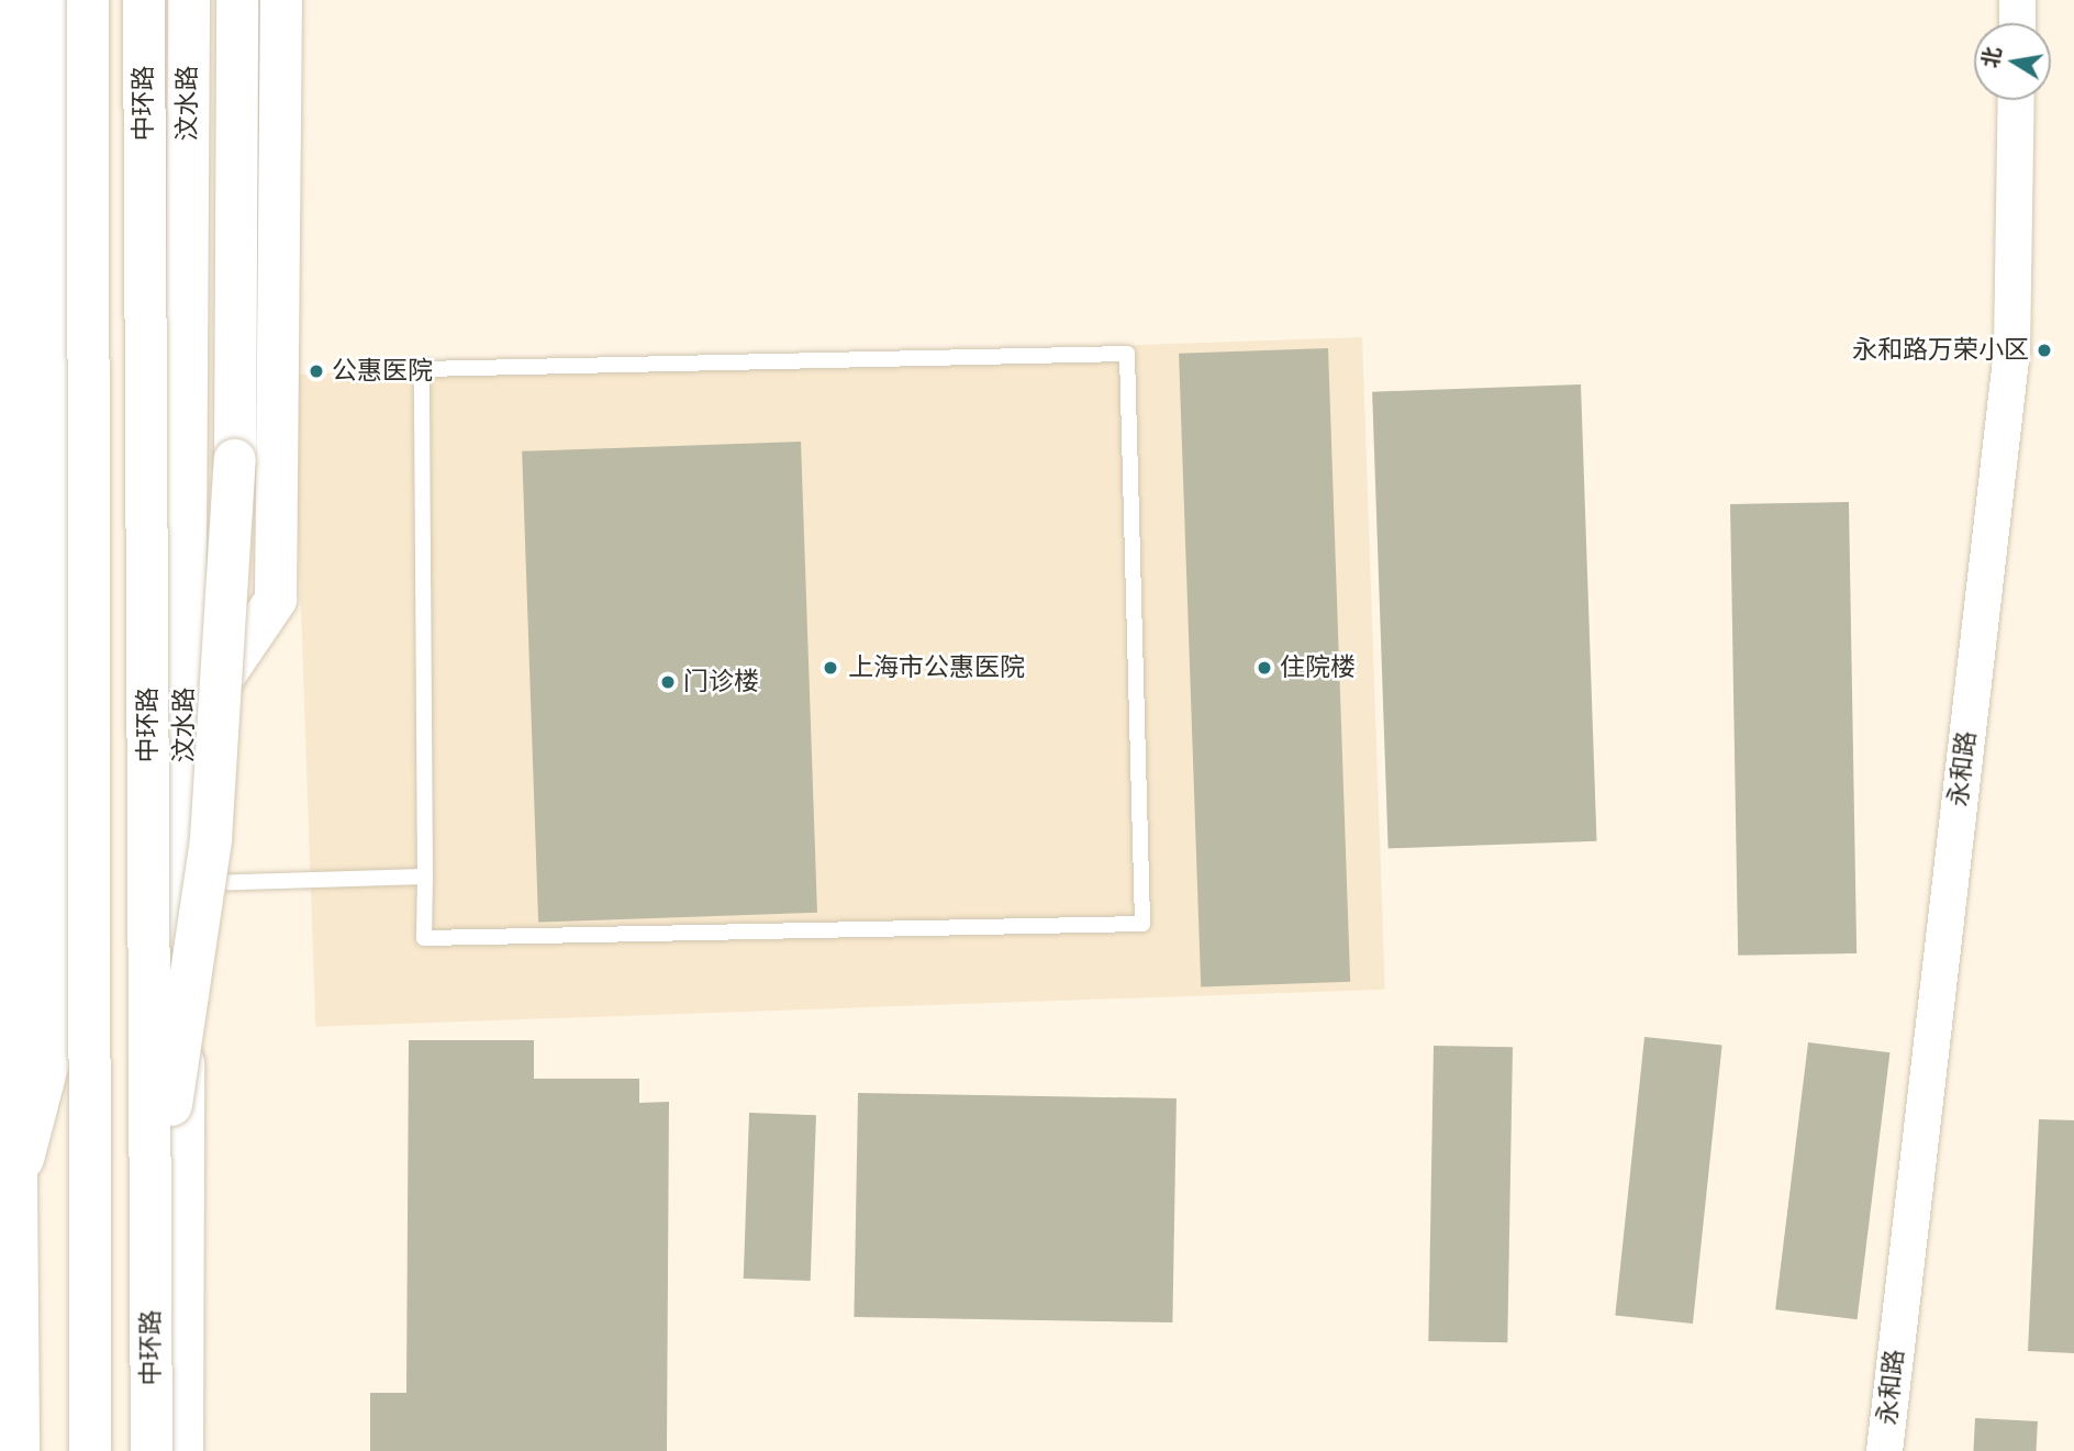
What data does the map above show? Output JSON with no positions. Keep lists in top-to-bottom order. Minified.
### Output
{"streets":{"main road":["中环路","汶水路"],"street":["永和路"]},"places":["永和路万荣小区","公惠医院","上海市公惠医院","住院楼","门诊楼"],"north":"left"}
